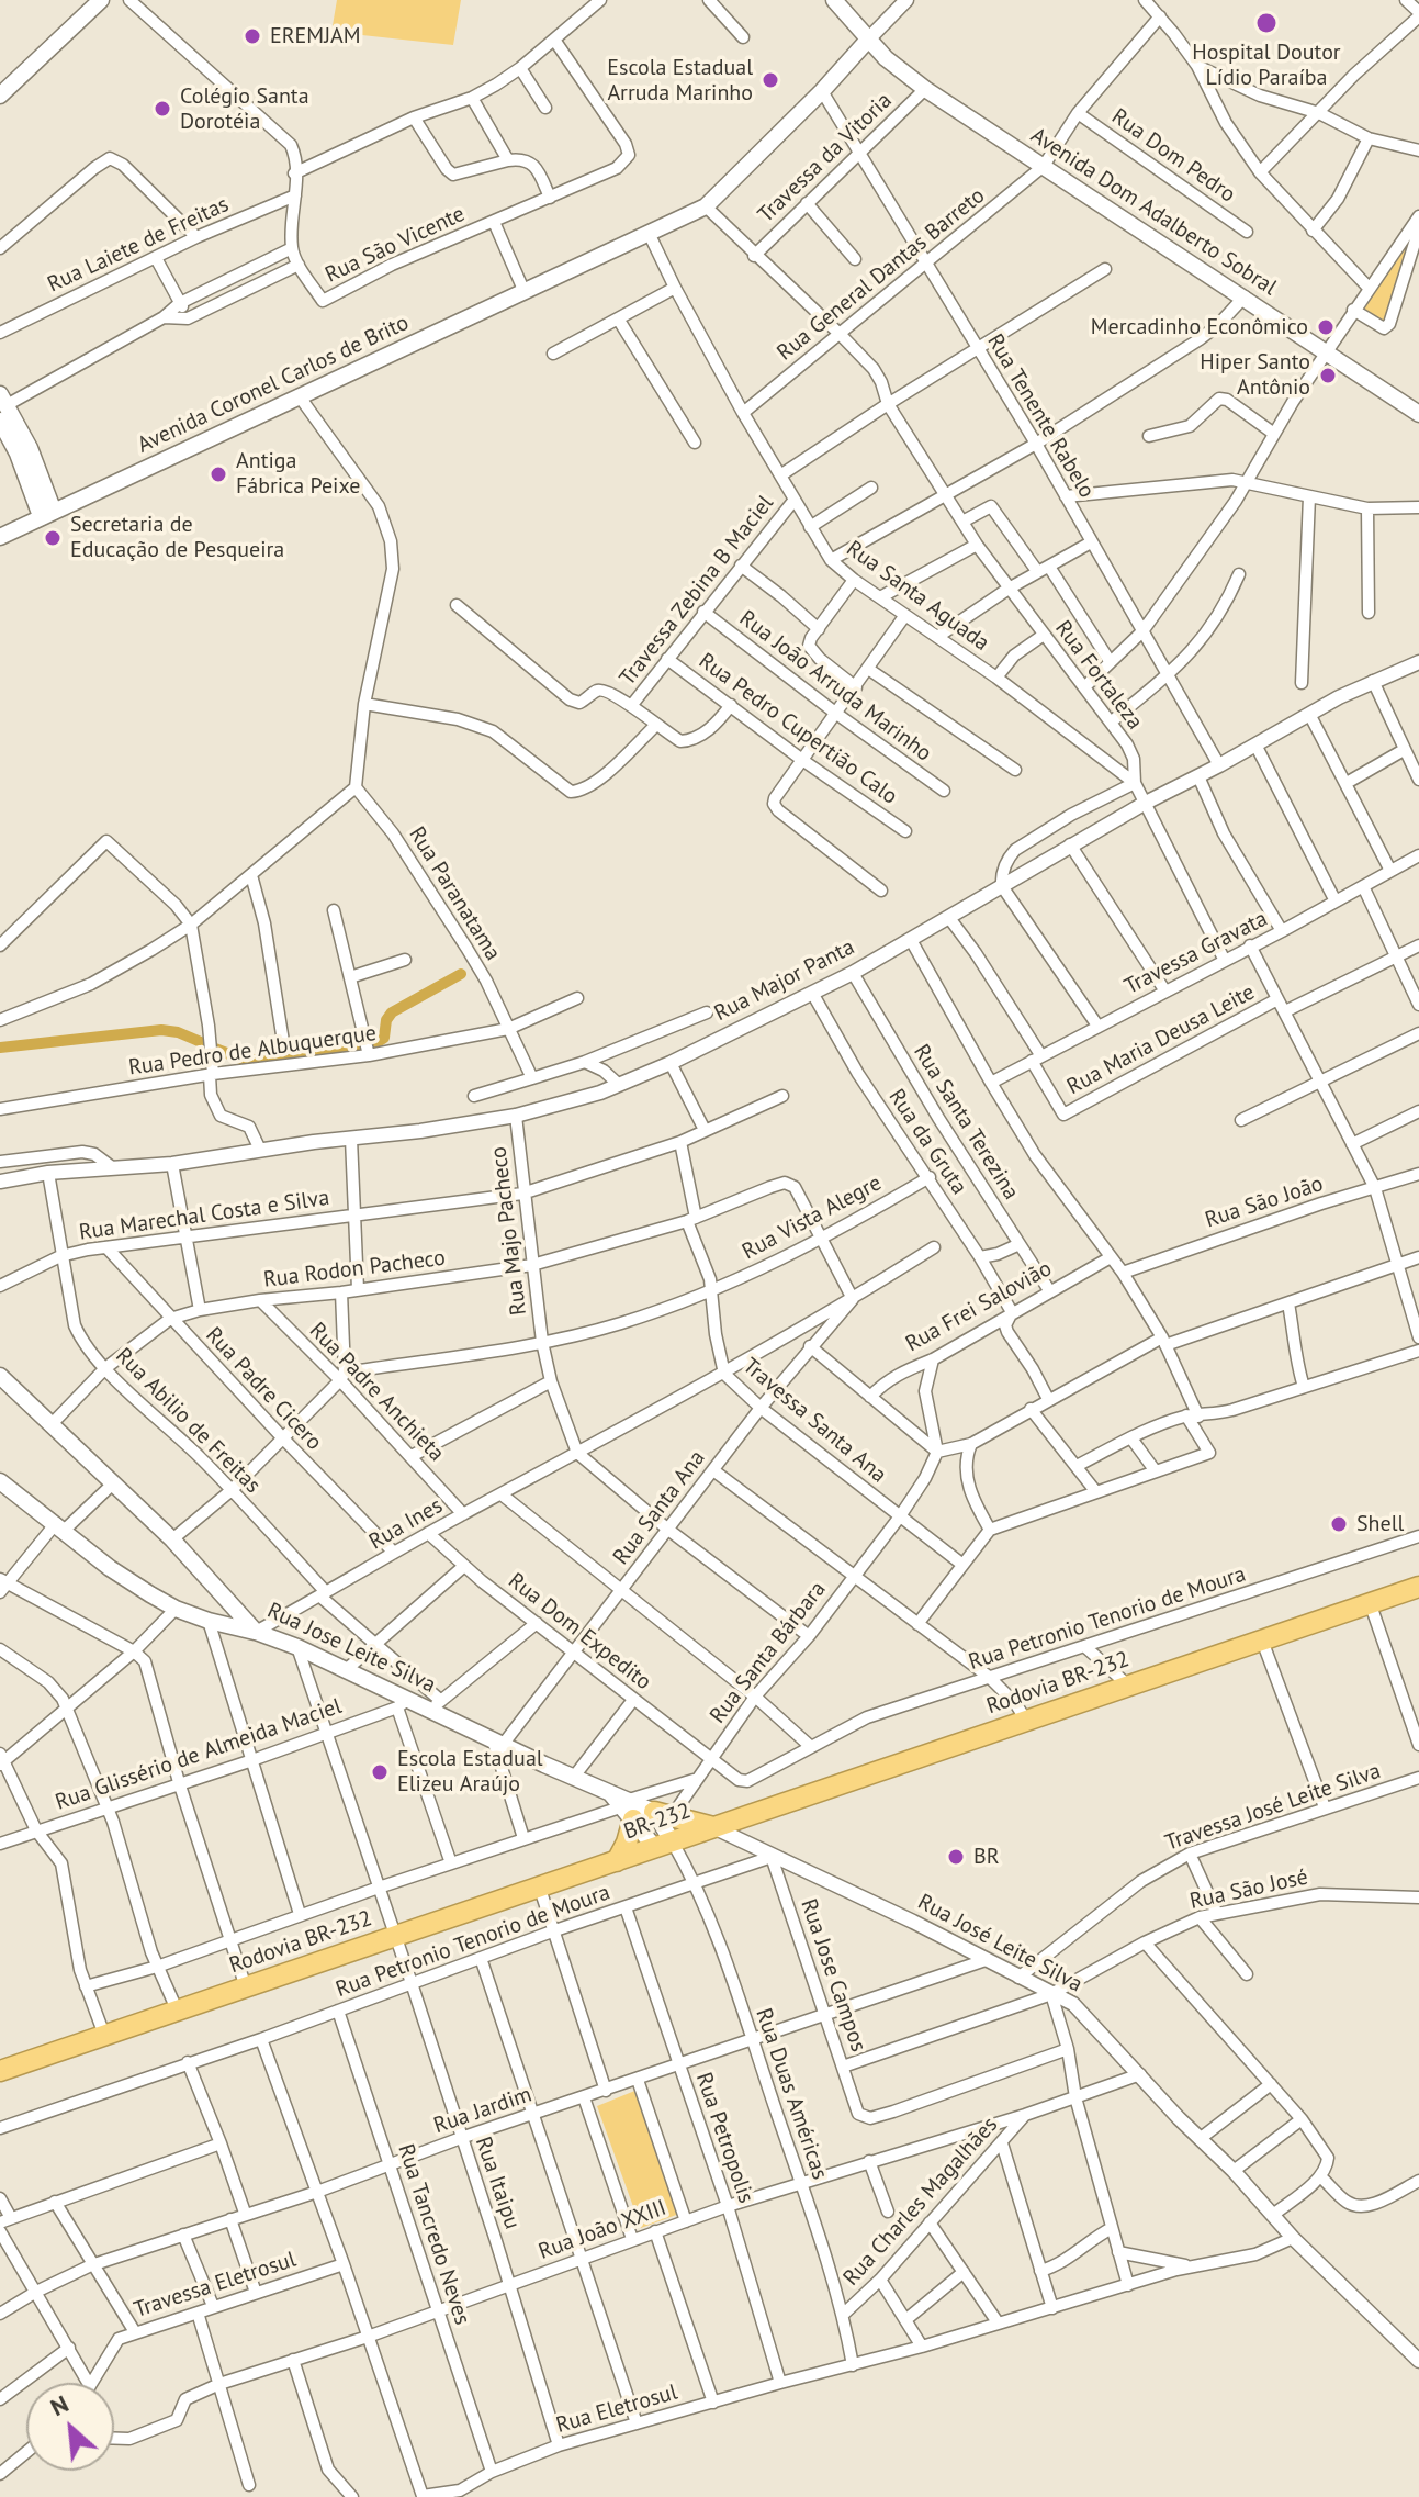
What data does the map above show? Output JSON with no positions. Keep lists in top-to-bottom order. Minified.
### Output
{"streets":{"highway":["Rodovia BR-232","BR-232"],"main road":["Avenida Dom Adalberto Sobral","Avenida Coronel Carlos de Brito","Rua Jose Leite Silva"],"street":["Rua Dom Pedro","Travessa da Vitoria","Rua Laiete de Freitas","Rua São Vicente","Rua General Dantas Barreto","Rua Tenente Rabelo","Travessa Zebina B Maciel","Rua Santa Aguada","Rua Fortaleza","Rua João Arruda Marinho","Rua Pedro Cupertião Calo","Rua Paranatama","Travessa Gravata","Rua Major Panta","Rua Maria Deusa Leite","Rua Pedro de Albuquerque","Rua Santa Terezina","Rua da Gruta","Rua São João","Rua Marechal Costa e Silva","Rua Vista Alegre","Rua Majo Pacheco","Rua Rodon Pacheco","Rua Frei Salovião","Rua Padre Cicero","Rua Padre Anchieta","Rua Abilio de Freitas","Travessa Santa Ana","Rua Santa Ana","Rua Ines","Rua Petronio Tenorio de Moura","Rua Dom Expedito","Rua Santa Bárbara","Rua Glissério de Almeida Maciel","Travessa José Leite Silva","Rua São José","Rua José Leite Silva","Rua Jose Campos","Rua Duas Américas","Rua Jardim","Rua Petropolis","Rua Itaipu","Rua Charles Magalhães","Rua João XXIII","Rua Tancredo Neves","Travessa Eletrosul","Rua Eletrosul"]},"crossings":[["Rua Dom Pedro","Rua General Dantas Barreto"],["Travessa da Vitoria","Avenida Dom Adalberto Sobral"],["Travessa da Vitoria","Rua Tenente Rabelo"],["Travessa da Vitoria","Rua Fortaleza"],["Avenida Dom Adalberto Sobral","Rua General Dantas Barreto"],["Avenida Dom Adalberto Sobral","Avenida Coronel Carlos de Brito"],["Rua São Vicente","Avenida Coronel Carlos de Brito"],["Rua General Dantas Barreto","Rua Tenente Rabelo"],["Rua General Dantas Barreto","Rua Santa Aguada"],["Rua General Dantas Barreto","Rua Fortaleza"],["Avenida Coronel Carlos de Brito","Rua Tenente Rabelo"],["Avenida Coronel Carlos de Brito","Rua Santa Aguada"],["Avenida Coronel Carlos de Brito","Rua Fortaleza"],["Rua Tenente Rabelo","Rua Major Panta"],["Travessa Zebina B Maciel","Rua Santa Aguada"],["Travessa Zebina B Maciel","Rua João Arruda Marinho"],["Travessa Zebina B Maciel","Rua Pedro Cupertião Calo"],["Rua Santa Aguada","Rua Fortaleza"],["Rua Santa Aguada","Travessa Gravata"],["Rua Santa Aguada","Rua Major Panta"],["Rua Paranatama","Rua Pedro de Albuquerque"],["Travessa Gravata","Rua Maria Deusa Leite"],["Rua Major Panta","Rua Santa Terezina"],["Rua Major Panta","Rua da Gruta"],["Rua Major Panta","Rua Majo Pacheco"],["Rua Major Panta","Rua Abilio de Freitas"],["Rua Santa Terezina","Rua Frei Salovião"],["Rua da Gruta","Rua Vista Alegre"],["Rua da Gruta","Rua Frei Salovião"],["Rua Marechal Costa e Silva","Rua Majo Pacheco"],["Rua Marechal Costa e Silva","Rua Padre Cicero"],["Rua Marechal Costa e Silva","Rua Abilio de Freitas"],["Rua Marechal Costa e Silva","Travessa Santa Ana"],["Rua Vista Alegre","Rua Majo Pacheco"],["Rua Vista Alegre","Rua Padre Anchieta"],["Rua Vista Alegre","Travessa Santa Ana"],["Rua Majo Pacheco","Rua Rodon Pacheco"],["Rua Rodon Pacheco","Rua Padre Cicero"],["Rua Rodon Pacheco","Rua Padre Anchieta"],["Rua Rodon Pacheco","Rua Abilio de Freitas"],["Rua Rodon Pacheco","Travessa Santa Ana"],["Rua Rodon Pacheco","Rua Jose Leite Silva"],["Rua Padre Cicero","Rua Ines"],["Rua Padre Anchieta","Rua Ines"],["Rua Abilio de Freitas","Rua Ines"],["Rua Abilio de Freitas","Rua Jose Leite Silva"],["Travessa Santa Ana","Rua Santa Ana"],["Travessa Santa Ana","Rua Ines"],["Travessa Santa Ana","Rua Santa Bárbara"],["Rua Santa Ana","Rua Ines"],["Rua Santa Ana","Rua Dom Expedito"],["Rua Santa Ana","Rua Jose Leite Silva"],["Rua Ines","Rua Dom Expedito"],["Rua Ines","Rua Jose Leite Silva"],["Rua Petronio Tenorio de Moura","Rua Dom Expedito"],["Rua Petronio Tenorio de Moura","Rua Santa Bárbara"],["Rua Petronio Tenorio de Moura","Rua José Leite Silva"],["Rua Petronio Tenorio de Moura","Rua Jose Campos"],["Rua Petronio Tenorio de Moura","Rua Duas Américas"],["Rua Petronio Tenorio de Moura","Rua Petropolis"],["Rua Petronio Tenorio de Moura","Rua Itaipu"],["Rua Petronio Tenorio de Moura","Rua Tancredo Neves"],["Rua Petronio Tenorio de Moura","Rua Eletrosul"],["Rua Dom Expedito","Rua Santa Bárbara"],["Rua Jose Leite Silva","Rua Santa Bárbara"],["Rua Jose Leite Silva","Rua Glissério de Almeida Maciel"],["Rua Jose Leite Silva","BR-232"],["Rua Jose Leite Silva","Rua Duas Américas"],["Rua Jose Leite Silva","Rua Itaipu"],["Rodovia BR-232","BR-232"],["Rodovia BR-232","Rua José Leite Silva"],["Rodovia BR-232","Rua Itaipu"],["Rua Glissério de Almeida Maciel","Rua Itaipu"],["Travessa José Leite Silva","Rua José Leite Silva"],["BR-232","Rua José Leite Silva"],["BR-232","Rua Duas Américas"],["Rua São José","Rua José Leite Silva"],["Rua São José","Rua Jose Campos"],["Rua José Leite Silva","Rua Jose Campos"],["Rua José Leite Silva","Rua Jardim"],["Rua José Leite Silva","Rua João XXIII"],["Rua José Leite Silva","Rua Eletrosul"],["Rua Jose Campos","Rua Jardim"],["Rua Duas Américas","Rua Jardim"],["Rua Duas Américas","Rua Charles Magalhães"],["Rua Duas Américas","Rua João XXIII"],["Rua Duas Américas","Rua Eletrosul"],["Rua Jardim","Rua Petropolis"],["Rua Jardim","Rua Itaipu"],["Rua Jardim","Rua Tancredo Neves"],["Rua Jardim","Rua Eletrosul"],["Rua Petropolis","Rua João XXIII"],["Rua Petropolis","Rua Eletrosul"],["Rua Itaipu","Rua João XXIII"],["Rua Itaipu","Rua Eletrosul"],["Rua Charles Magalhães","Rua João XXIII"],["Rua João XXIII","Rua Tancredo Neves"],["Rua João XXIII","Rua Eletrosul"],["Rua Tancredo Neves","Rua Eletrosul"],["Travessa Eletrosul","Rua Eletrosul"]],"places":["Hospital Doutor Lídio Paraíba","EREMJAM","Escola Estadual Arruda Marinho","Colégio Santa Dorotéia","Mercadinho Econômico","Hiper Santo Antônio","Antiga Fábrica Peixe","Secretaria de Educação de Pesqueira","Shell","Escola Estadual Elizeu Araújo","BR"],"north":"top left"}
